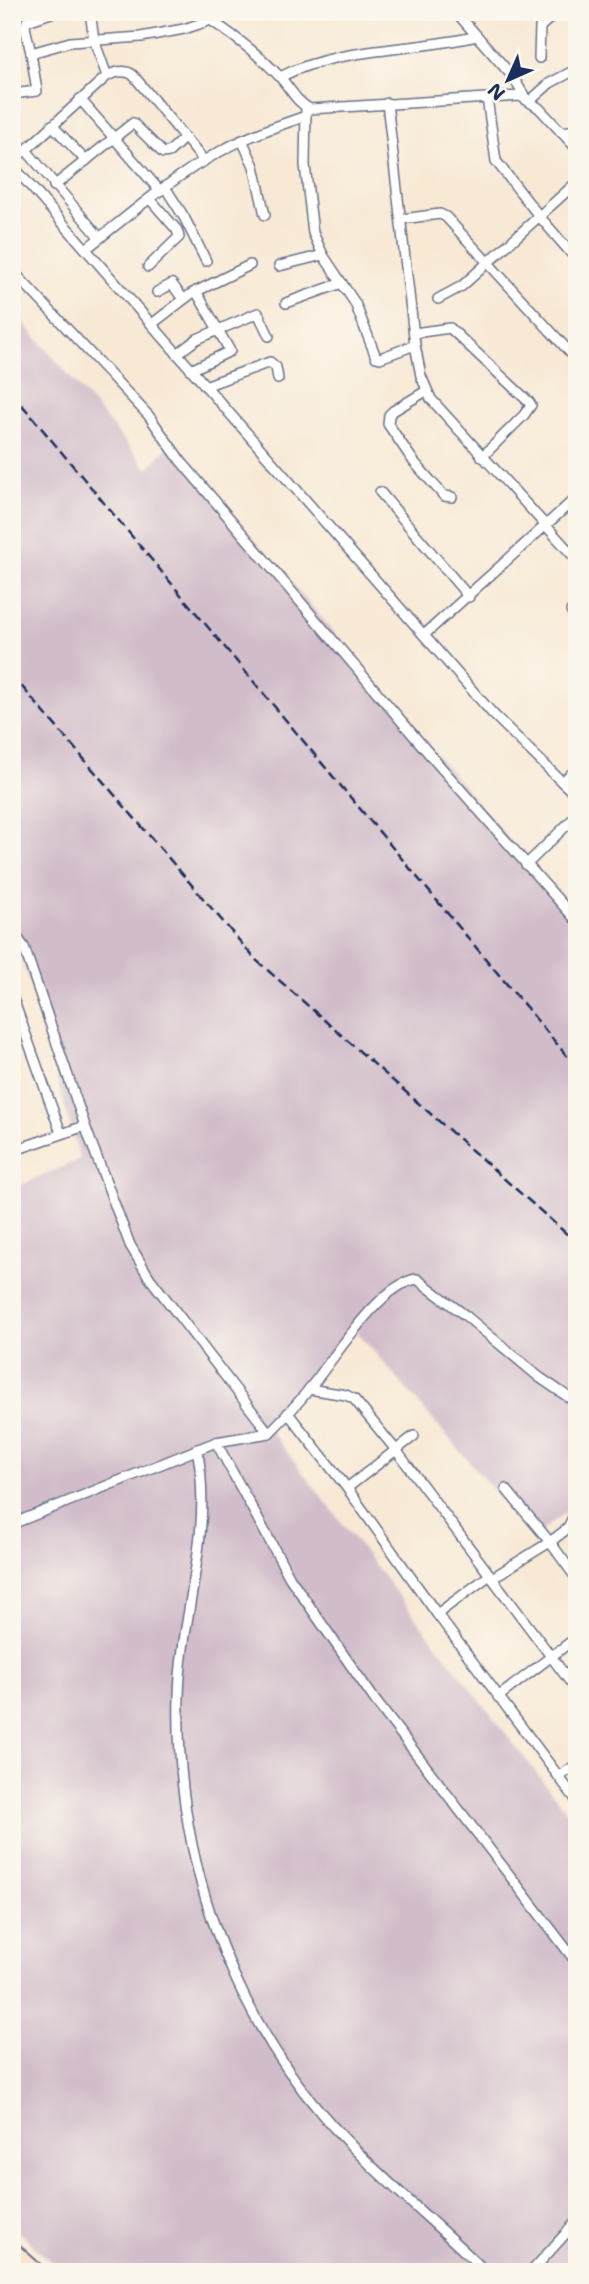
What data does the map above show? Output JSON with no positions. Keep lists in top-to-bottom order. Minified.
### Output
{"north":"bottom left"}
